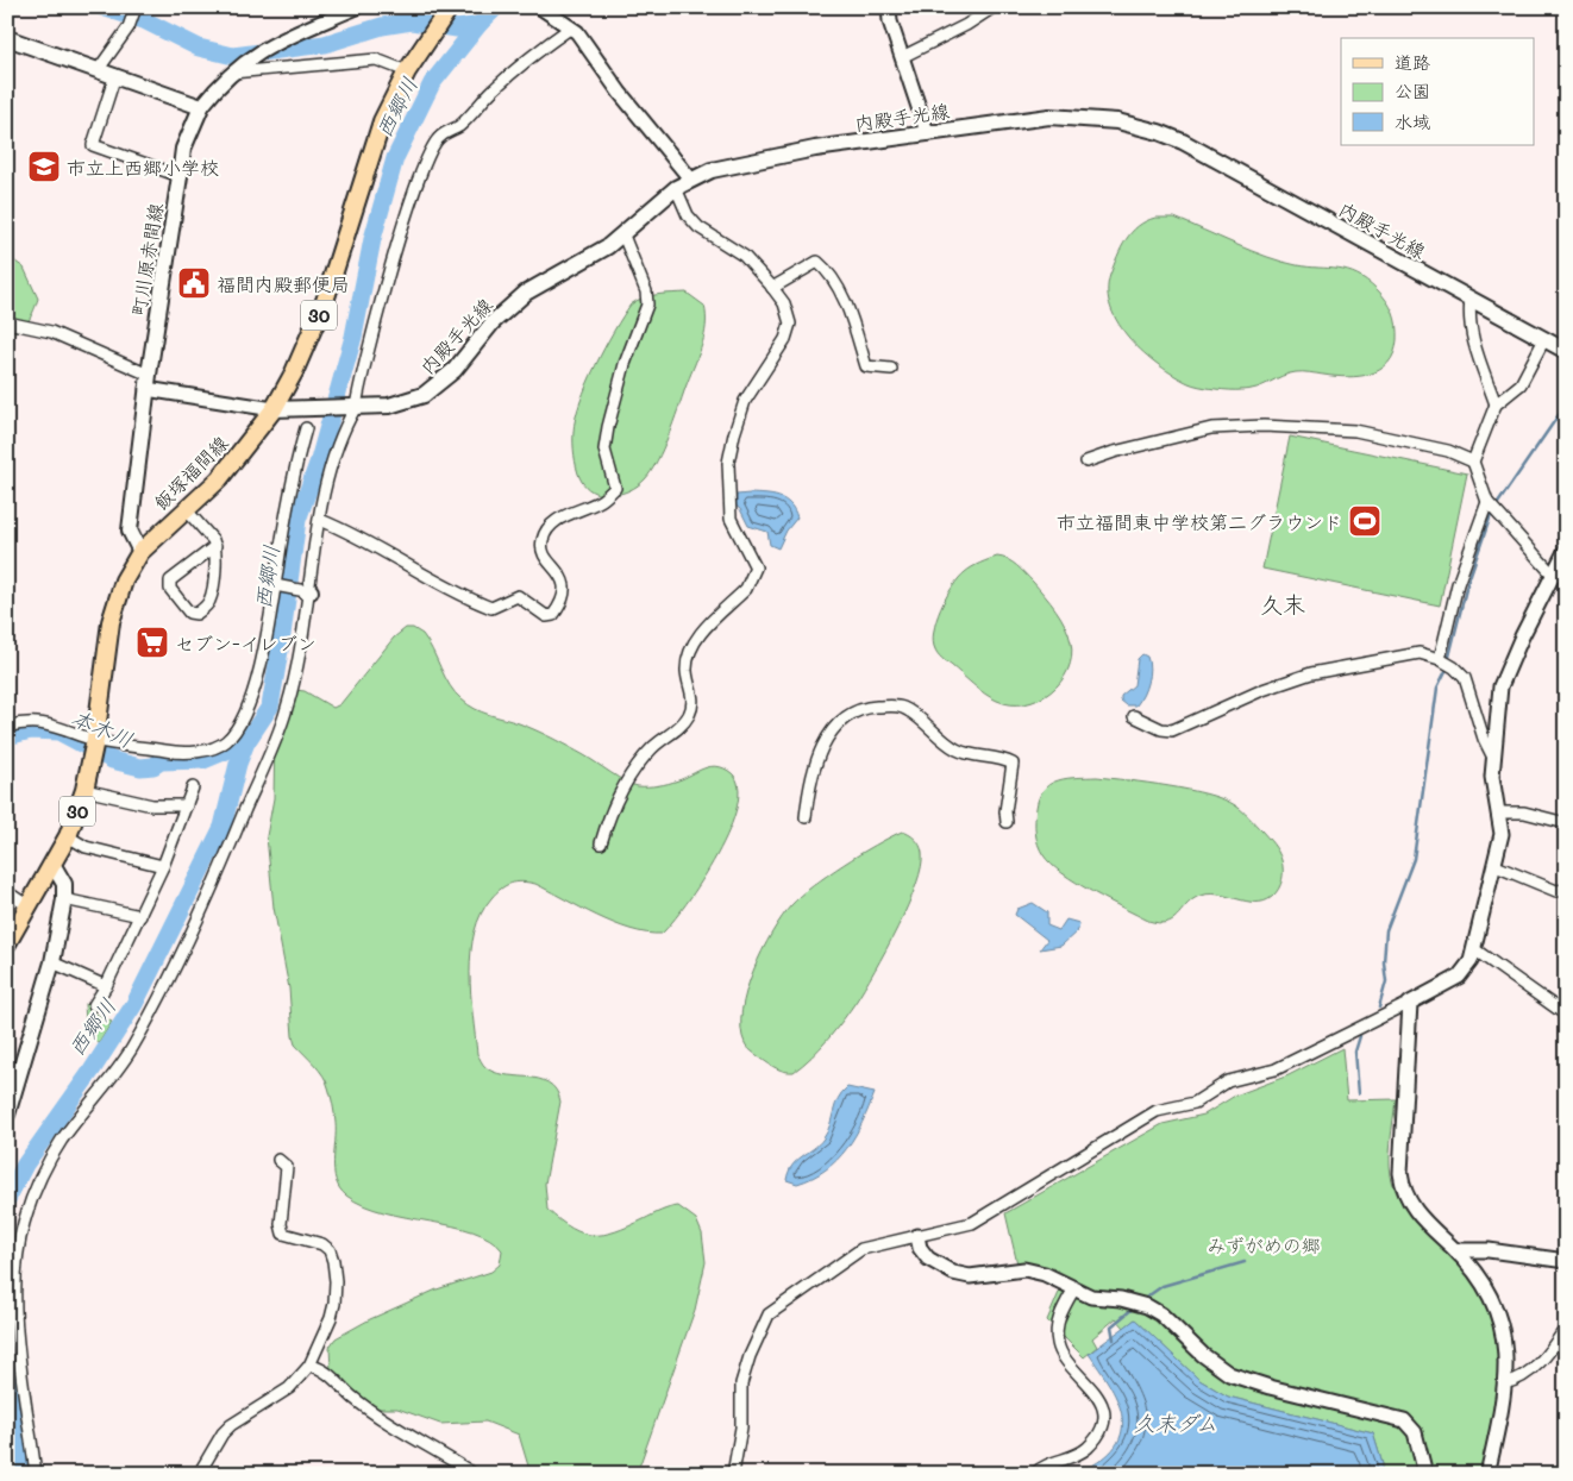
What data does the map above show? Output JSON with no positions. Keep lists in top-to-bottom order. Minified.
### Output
{"streets":{"main road":["内殿手光線","町川原赤間線","30","飯塚福間線"]},"crossings":[["内殿手光線","飯塚福間線"],["町川原赤間線","飯塚福間線"]],"districts":["久末"],"water":["西郷川","本木川","久末ダム"],"parks":["みずがめの郷"],"places":{"school or university":["市立上西郷小学校"],"public building":["福間内殿郵便局"],"sports":["市立福間東中学校第二グラウンド"],"supermarket":["セブン-イレブン"]},"legend":["道路","公園","水域"]}
